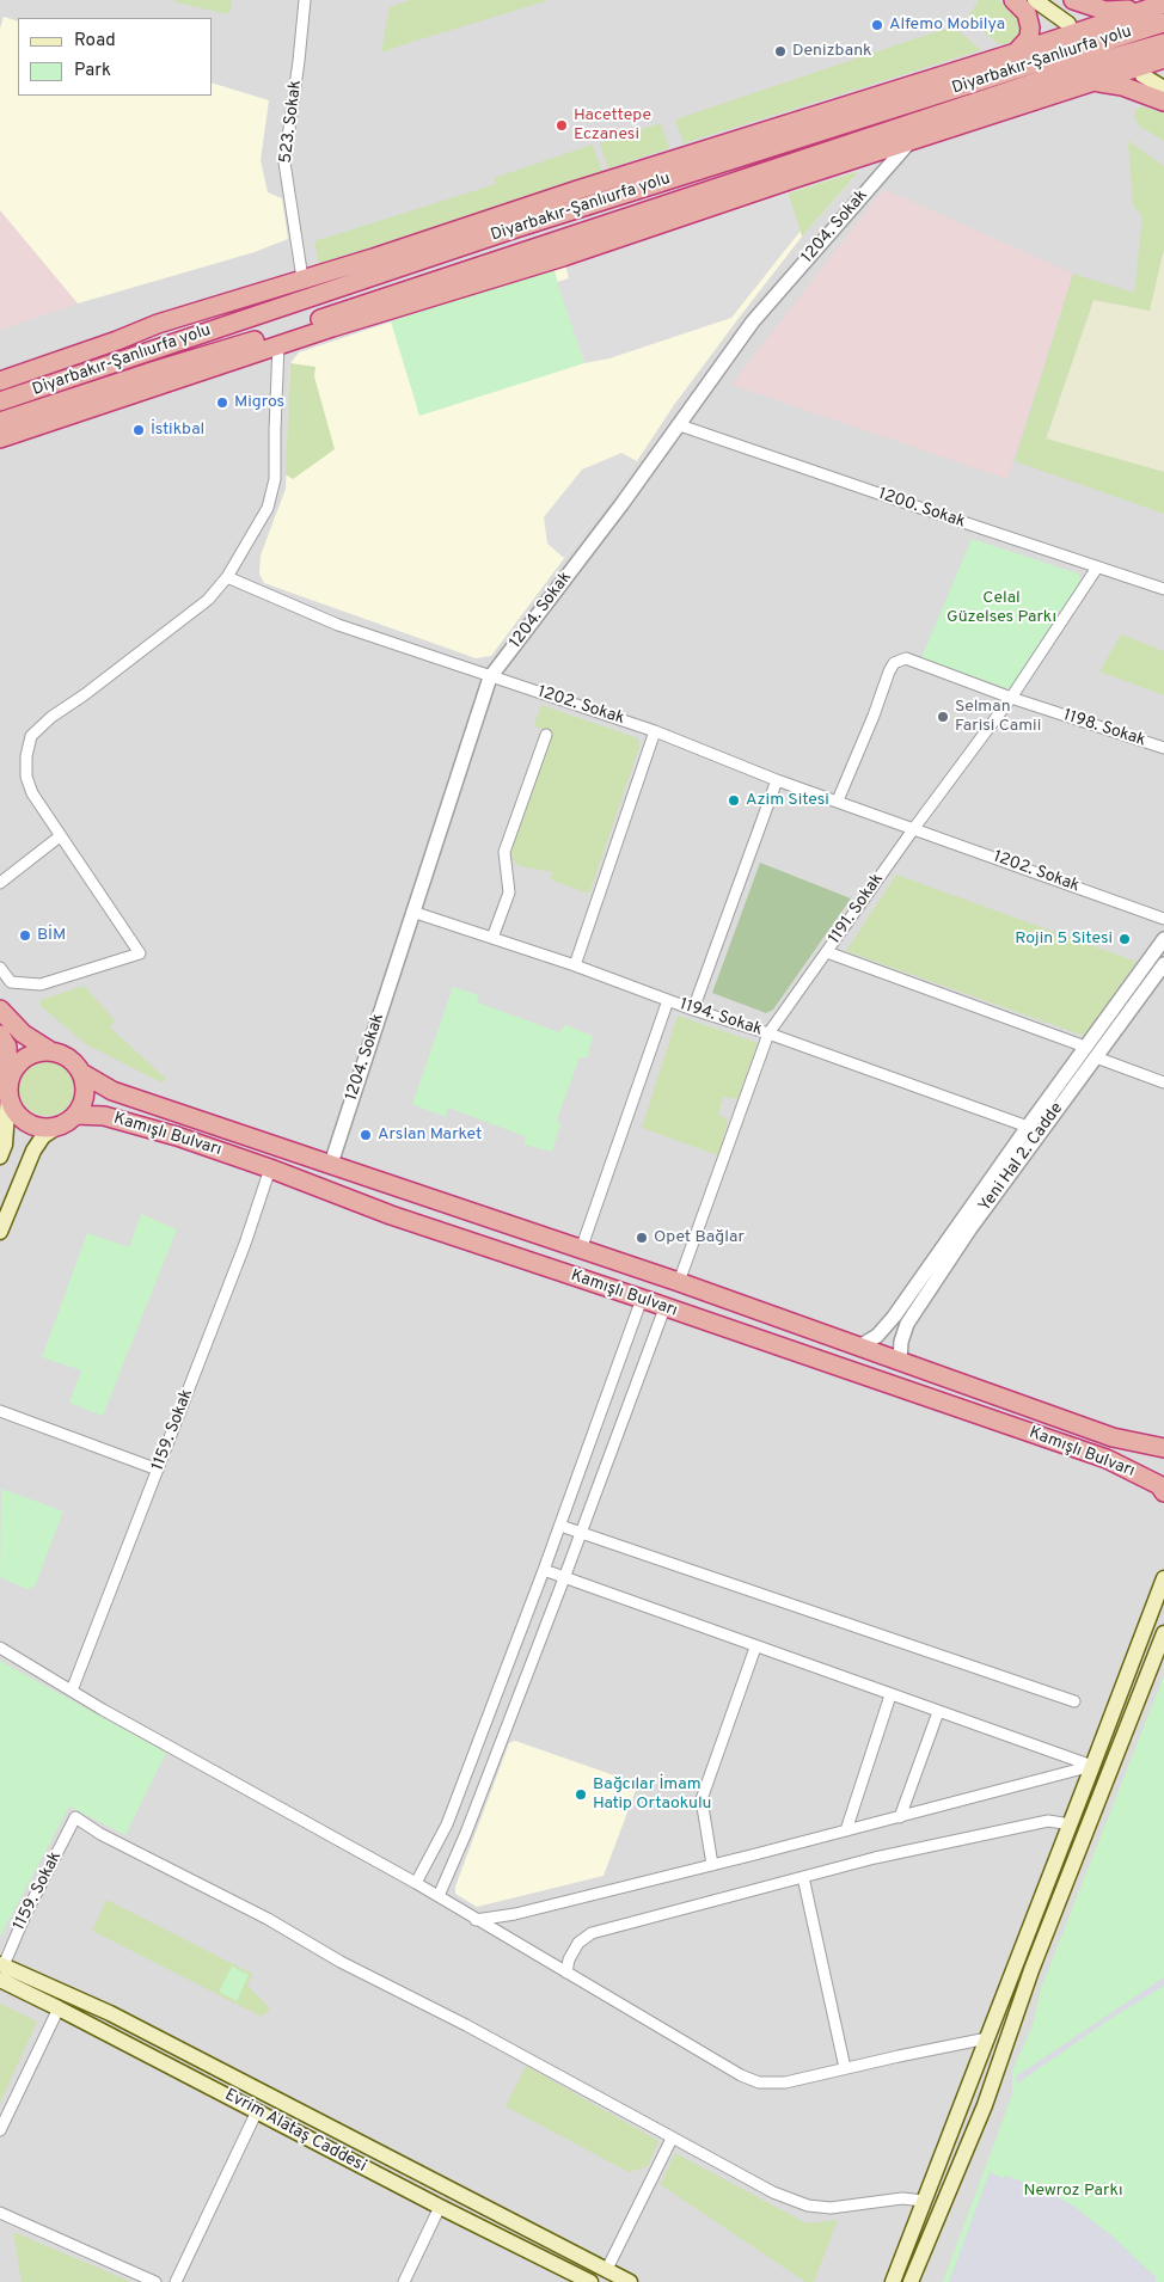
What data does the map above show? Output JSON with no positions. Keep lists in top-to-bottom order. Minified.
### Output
{"streets":{"highway":["Diyarbakır-Şanlıurfa yolu","Kamışlı Bulvarı"],"main road":["Evrim Alataş Caddesi"],"street":["523. Sokak","1204. Sokak","1200. Sokak","1202. Sokak","1198. Sokak","1191. Sokak","1194. Sokak","Yeni Hal 2. Cadde","1159. Sokak"]},"crossings":[["1204. Sokak","1200. Sokak"],["1204. Sokak","1202. Sokak"],["1204. Sokak","1194. Sokak"],["1204. Sokak","Kamışlı Bulvarı"],["1200. Sokak","1191. Sokak"],["1202. Sokak","1198. Sokak"],["1202. Sokak","1191. Sokak"],["1198. Sokak","1191. Sokak"],["1191. Sokak","1194. Sokak"],["1191. Sokak","Kamışlı Bulvarı"],["Kamışlı Bulvarı","Yeni Hal 2. Cadde"],["Kamışlı Bulvarı","1159. Sokak"],["1159. Sokak","Evrim Alataş Caddesi"]],"parks":["Celal Güzelses Parkı","Newroz Parkı"],"places":["Alfemo Mobilya","Denizbank","Hacettepe Eczanesi","Migros","İstikbal","Selman Farisi Camii","Azim Sitesi","BİM","Rojin 5 Sitesi","Arslan Market","Opet Bağlar","Bağcılar İmam Hatip Ortaokulu"],"legend":["Road","Park"]}
